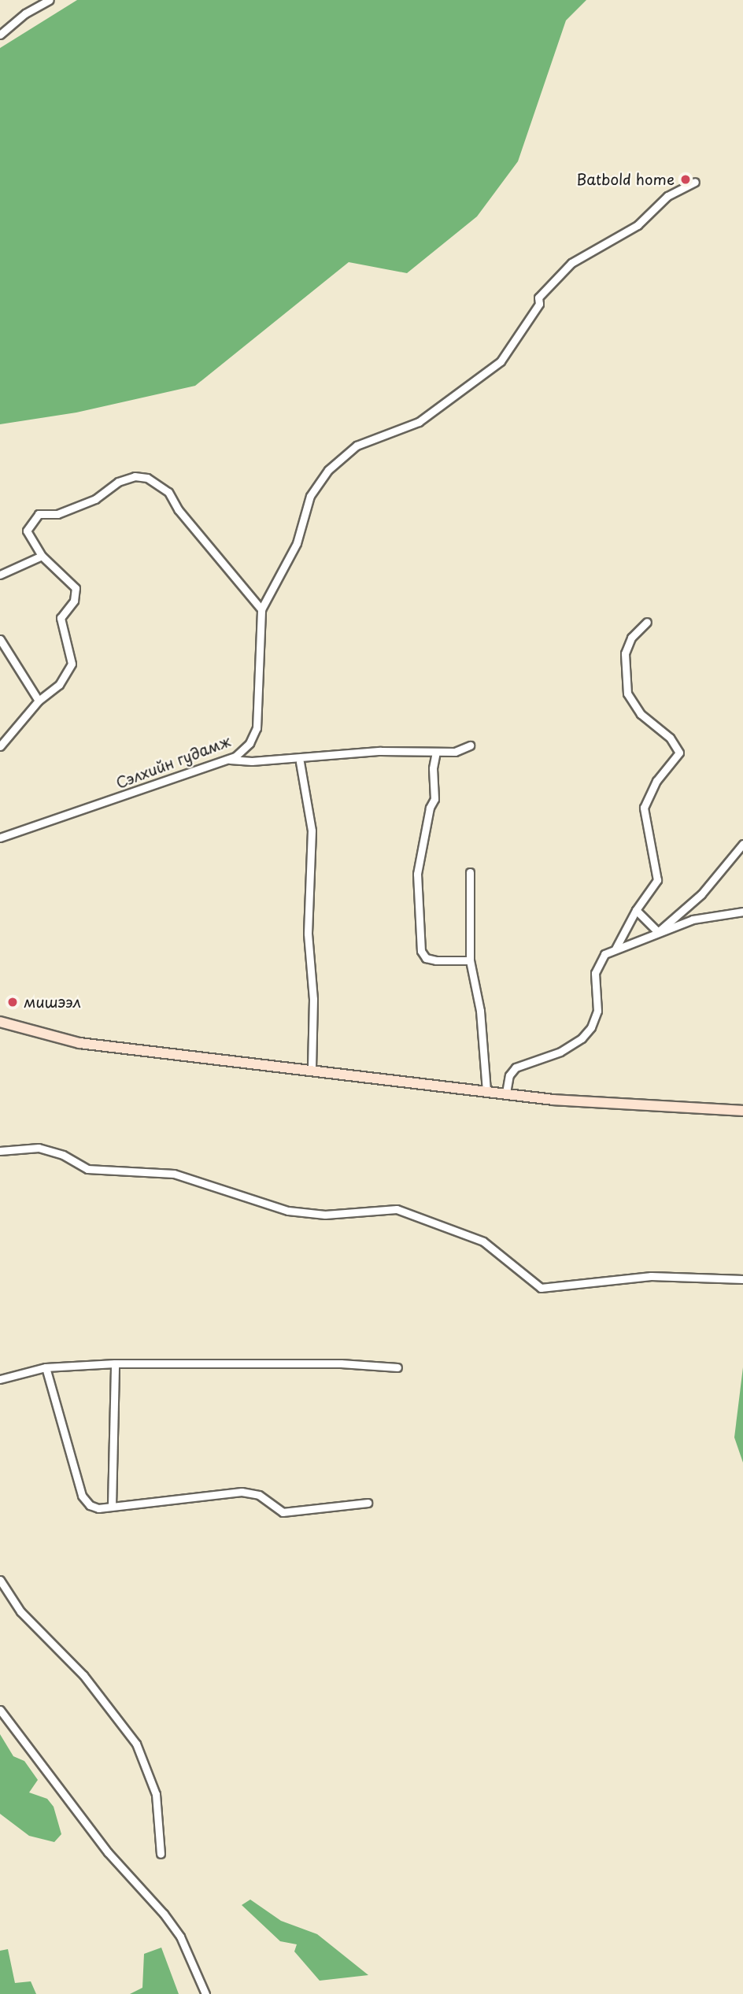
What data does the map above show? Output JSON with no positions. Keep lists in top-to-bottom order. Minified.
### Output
{"streets":{"street":["Сэлхийн гудамж"]},"places":["Batbold home","мишээл"]}
